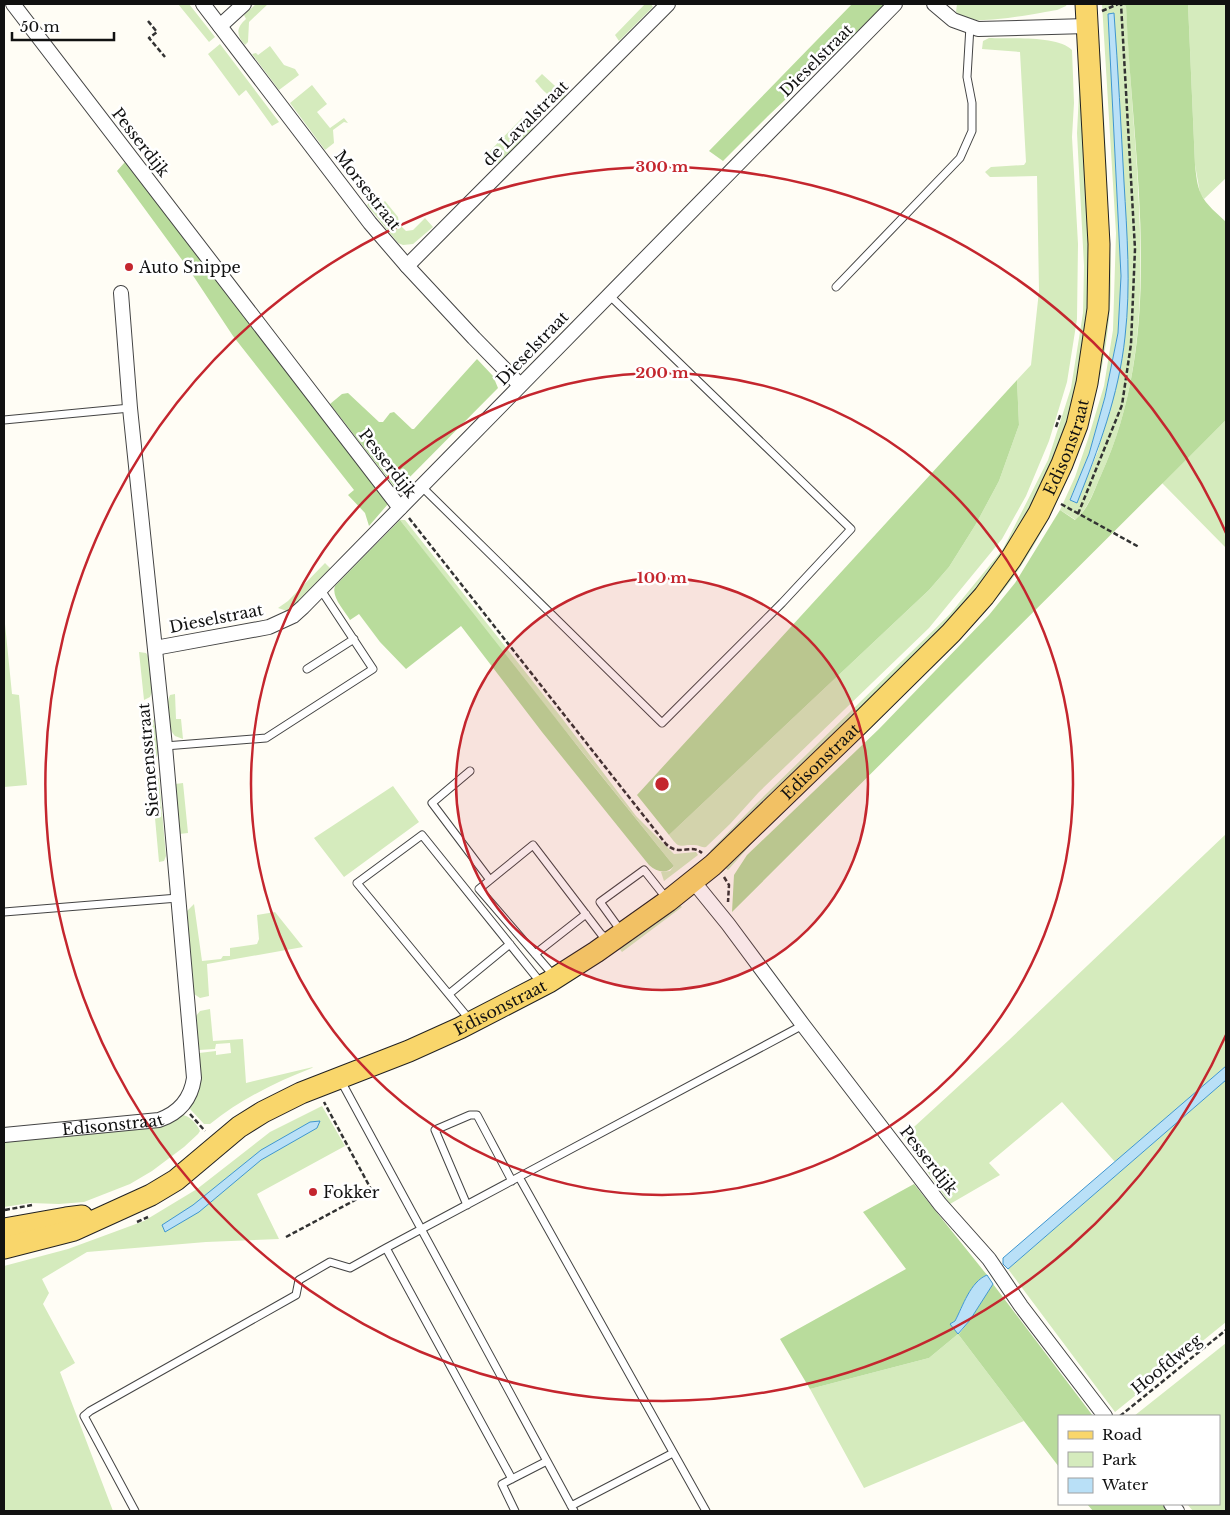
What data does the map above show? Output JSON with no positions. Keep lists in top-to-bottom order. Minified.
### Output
{"streets":{"main road":["Edisonstraat"],"street":["Dieselstraat","de Lavalstraat","Pesserdijk","Morsestraat","Siemensstraat"],"path":["Hoofdweg"]},"crossings":[["Dieselstraat","Pesserdijk"],["Dieselstraat","Morsestraat"],["Dieselstraat","Siemensstraat"],["de Lavalstraat","Morsestraat"],["Pesserdijk","Edisonstraat"],["Edisonstraat","Siemensstraat"]],"places":["Auto Snippe","Fokker"],"legend":["Road","Park","Water"],"scale_bar":"50 m","rings":["300 m","200 m","100 m"]}
